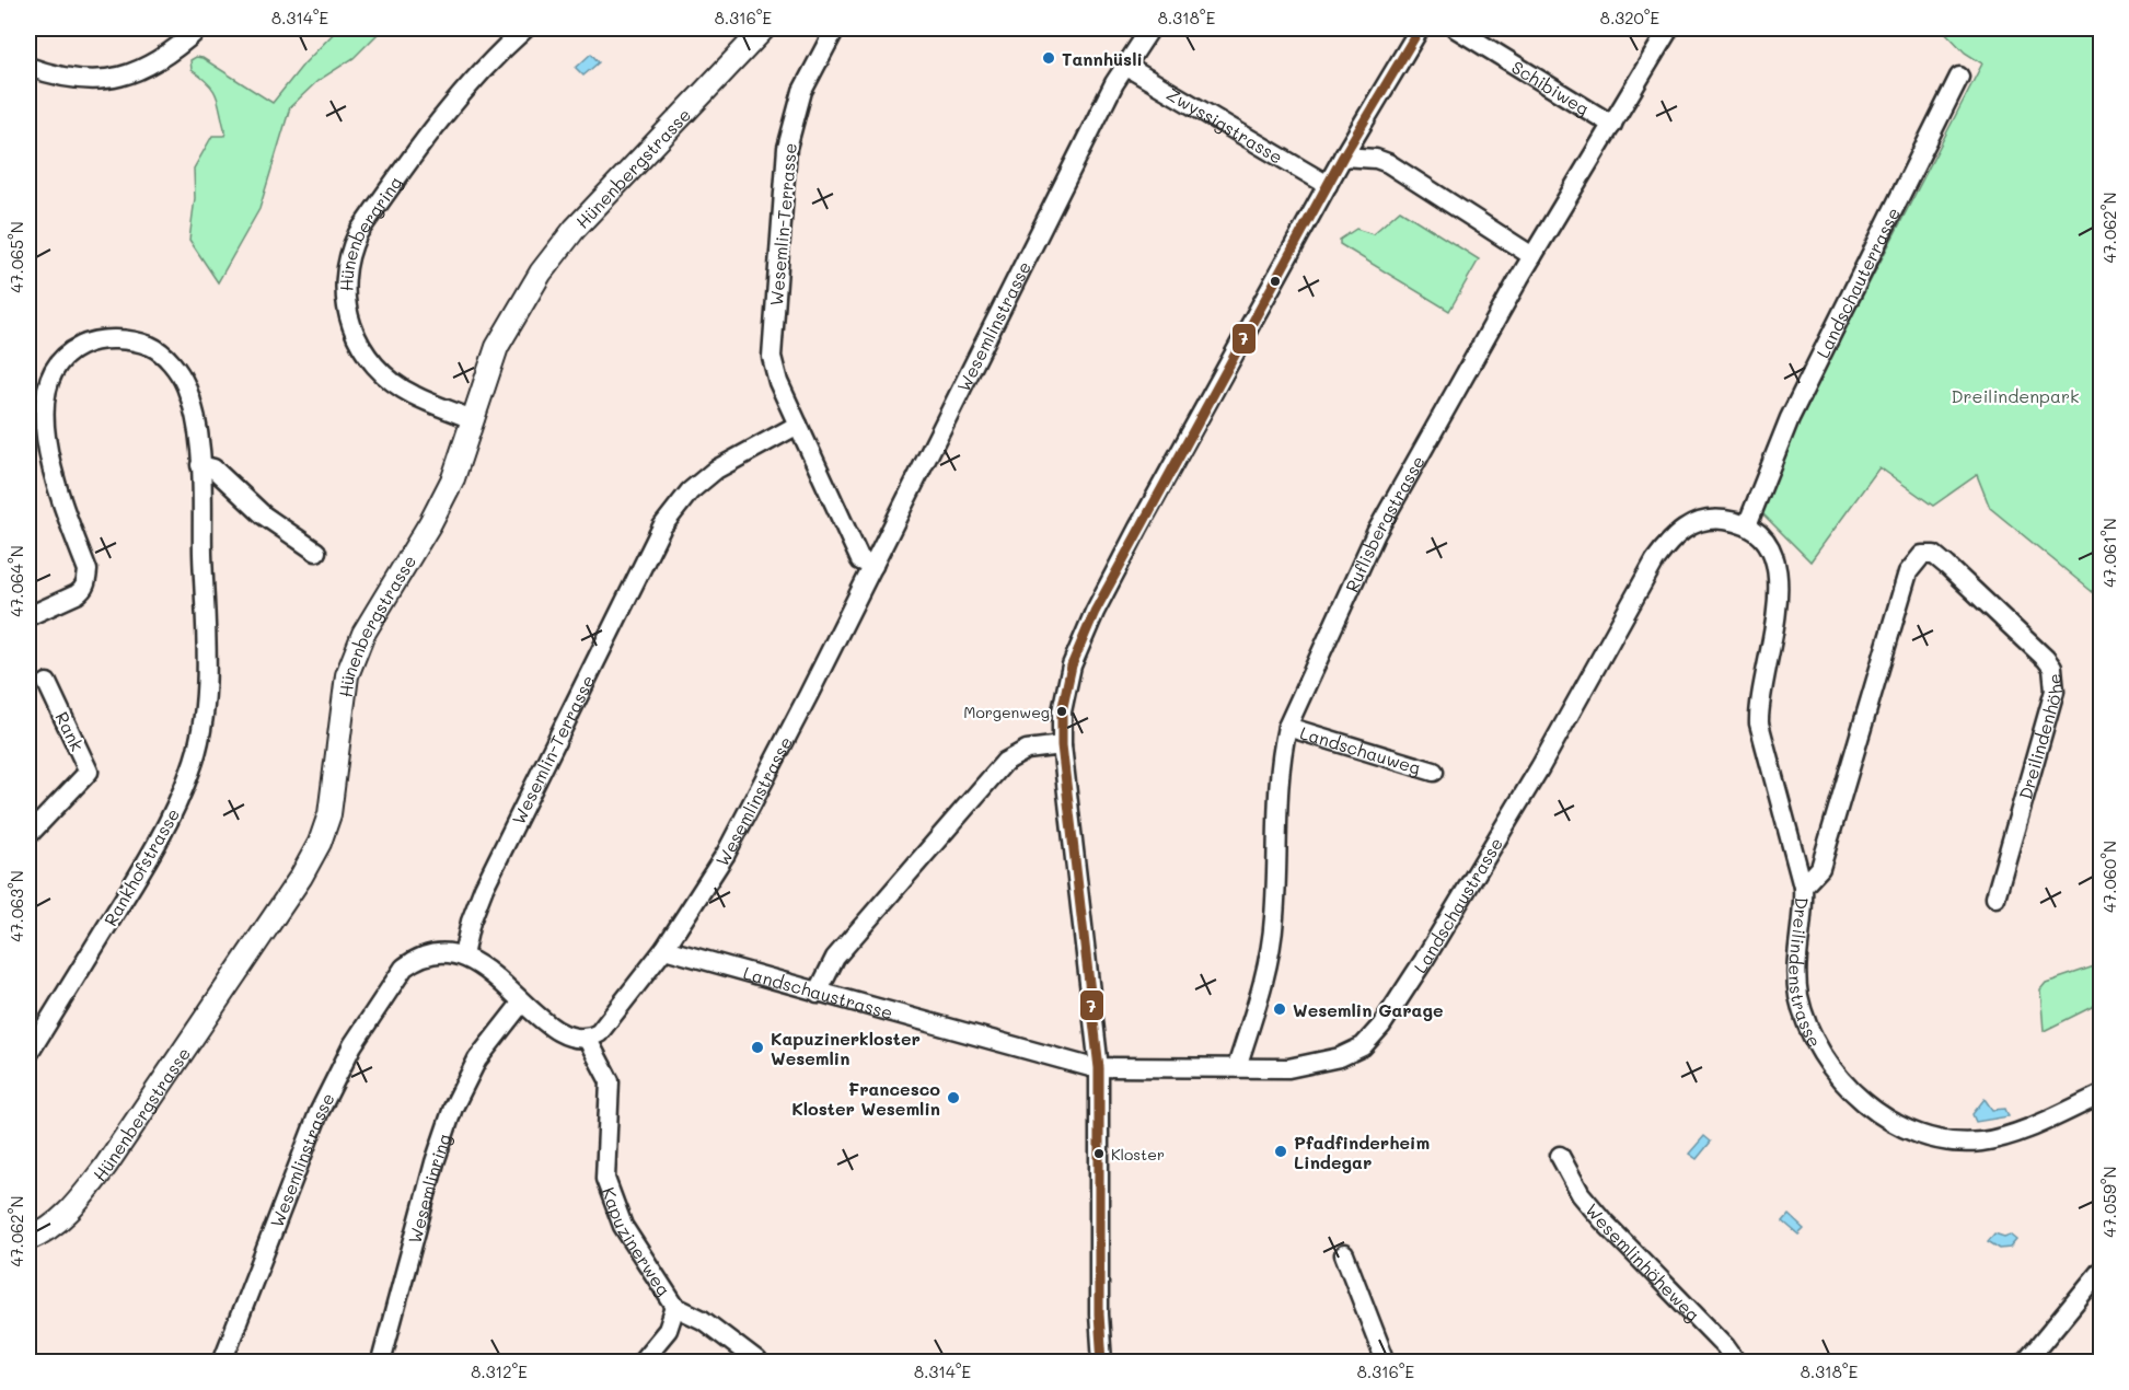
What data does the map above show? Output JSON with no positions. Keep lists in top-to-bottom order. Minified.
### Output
{"streets":{"street":["Schibiweg","Zwyssigstrasse","Hünenbergstrasse","Wesemlin-Terrasse","Hünenbergring","Landschauterrasse","Wesemlinstrasse","Ruflisbergstrasse","Rank","Dreilindenhöhe","Landschauweg","Rankhofstrasse","Landschaustrasse","Dreilindenstrasse","Wesemlinring","Kapuzinerweg","Wesemlinhöheweg"]},"crossings":[["Schibiweg","Ruflisbergstrasse"],["Zwyssigstrasse","Wesemlinstrasse"],["Hünenbergstrasse","Hünenbergring"],["Wesemlin-Terrasse","Wesemlinstrasse"],["Landschauterrasse","Landschaustrasse"],["Wesemlinstrasse","Landschaustrasse"],["Wesemlinstrasse","Kapuzinerweg"],["Ruflisbergstrasse","Landschauweg"],["Ruflisbergstrasse","Landschaustrasse"],["Dreilindenhöhe","Dreilindenstrasse"]],"parks":["Dreilindenpark"],"places":["Tannhüsli","Morgenweg","Wesemlin Garage","Kapuzinerkloster Wesemlin","Francesco Kloster Wesemlin","Pfadfinderheim Lindegar","Kloster"],"lines":["transit line 7"],"coordinates":["8.314°E","8.316°E","8.318°E","8.320°E","47.062°N","47.065°N","47.061°N","47.064°N","47.060°N","47.063°N","47.059°N","8.312°E"]}
